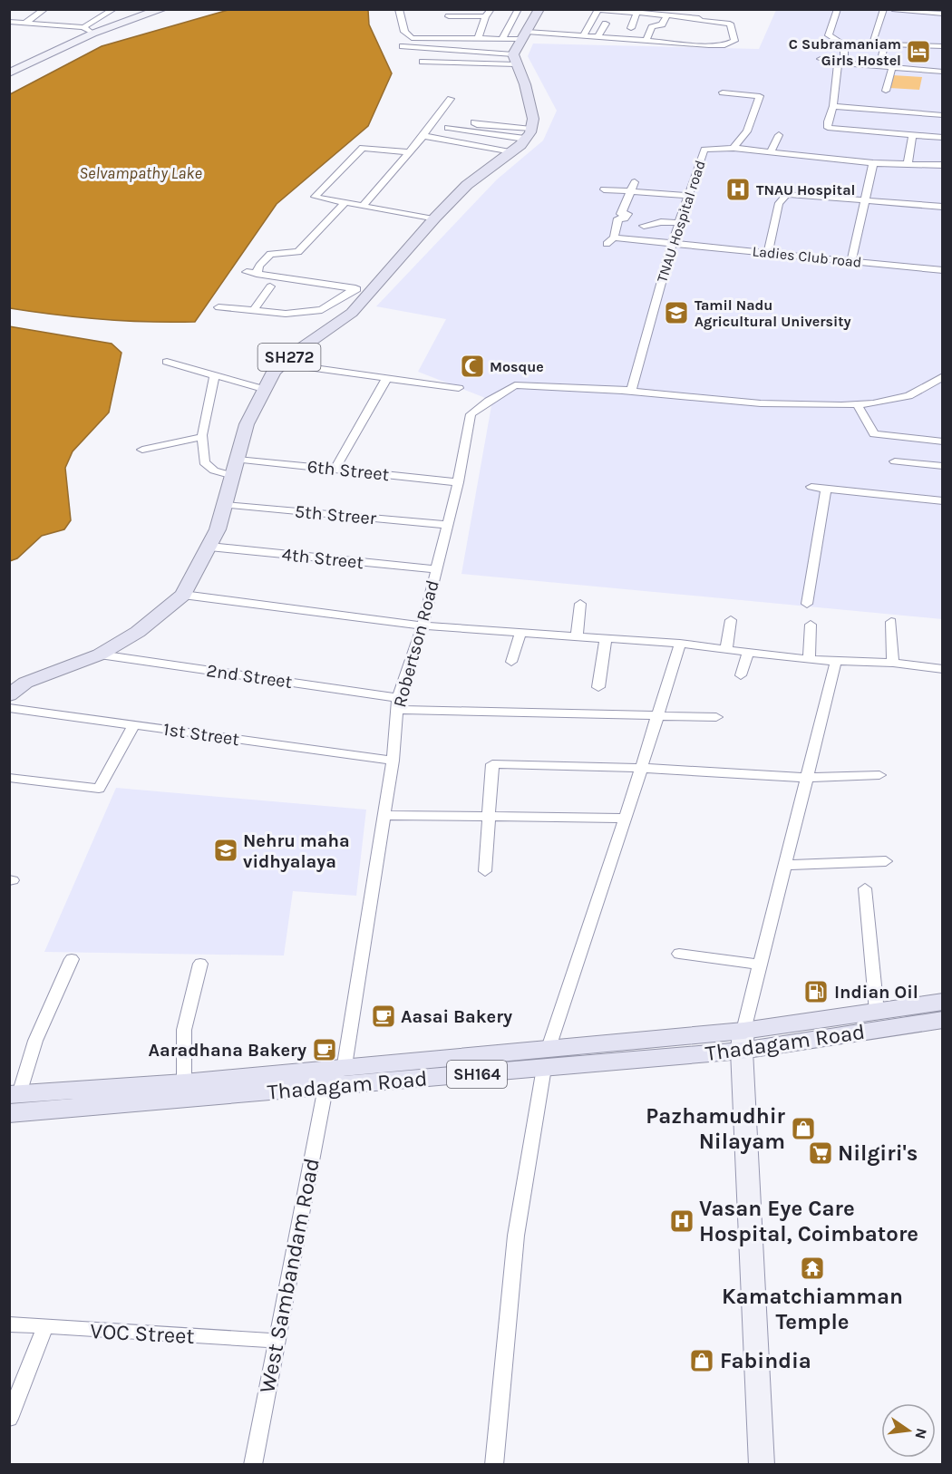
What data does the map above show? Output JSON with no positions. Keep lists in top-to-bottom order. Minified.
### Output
{"streets":{"main road":["SH272","Thadagam Road","SH164"],"street":["TNAU Hospital road","Ladies Club road","6th Street","5th Streer","4th Street","Robertson Road","2nd Street","1st Street","West Sambandam Road","VOC Street"]},"crossings":[["TNAU Hospital road","Ladies Club road"],["TNAU Hospital road","Robertson Road"],["SH272","6th Street"],["SH272","5th Streer"],["SH272","4th Street"],["SH272","2nd Street"],["6th Street","Robertson Road"],["5th Streer","Robertson Road"],["4th Street","Robertson Road"],["Robertson Road","2nd Street"],["Robertson Road","1st Street"],["Robertson Road","Thadagam Road"],["Thadagam Road","West Sambandam Road"],["West Sambandam Road","VOC Street"]],"water":["Selvampathy Lake"],"places":{"hotel":["C Subramaniam Girls Hostel"],"hospital":["TNAU Hospital","Vasan Eye Care Hospital, Coimbatore"],"school or university":["Tamil Nadu Agricultural University","Nehru maha vidhyalaya"],"mosque":["Mosque"],"fuel station":["Indian Oil"],"cafe":["Aasai Bakery","Aaradhana Bakery"],"shop":["Pazhamudhir Nilayam","Fabindia"],"supermarket":["Nilgiri's"],"temple":["Kamatchiamman Temple"]},"north":"right"}
